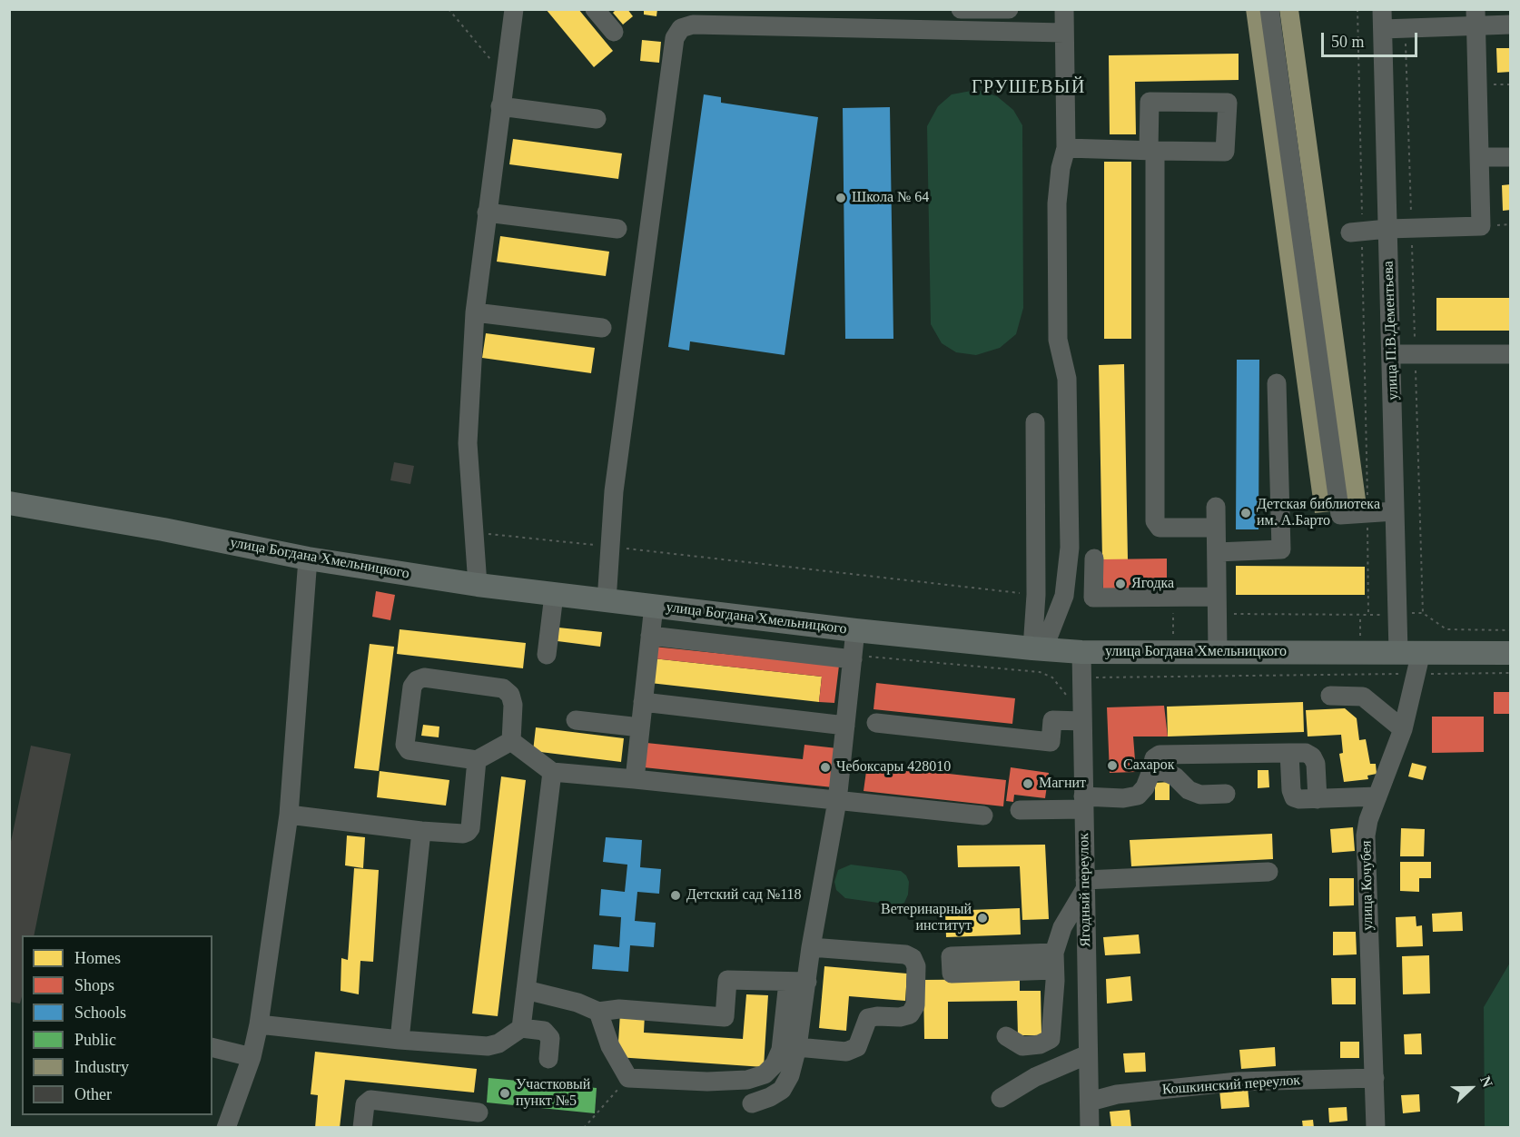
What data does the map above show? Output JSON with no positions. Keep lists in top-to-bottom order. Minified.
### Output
{"streets":{"main road":["улица Богдана Хмельницкого"],"street":["улица П.В.Дементьева","улица Кочубея","Ягодный переулок","Кошкинский переулок"]},"crossings":[["улица П.В.Дементьева","улица Богдана Хмельницкого"],["улица Богдана Хмельницкого","улица Кочубея"],["улица Богдана Хмельницкого","Ягодный переулок"],["улица Кочубея","Кошкинский переулок"],["Ягодный переулок","Кошкинский переулок"]],"districts":["ГРУШЕВЫЙ"],"places":["Школа № 64","Детская библиотека им. А.Барто","Ягодка","Сахарок","Чебоксары 428010","Магнит","Детский сад №118","Ветеринарный институт","Участковый пункт №5"],"legend":["Homes","Shops","Schools","Public","Industry","Other"],"scale_bar":"50 m","north":"right"}
